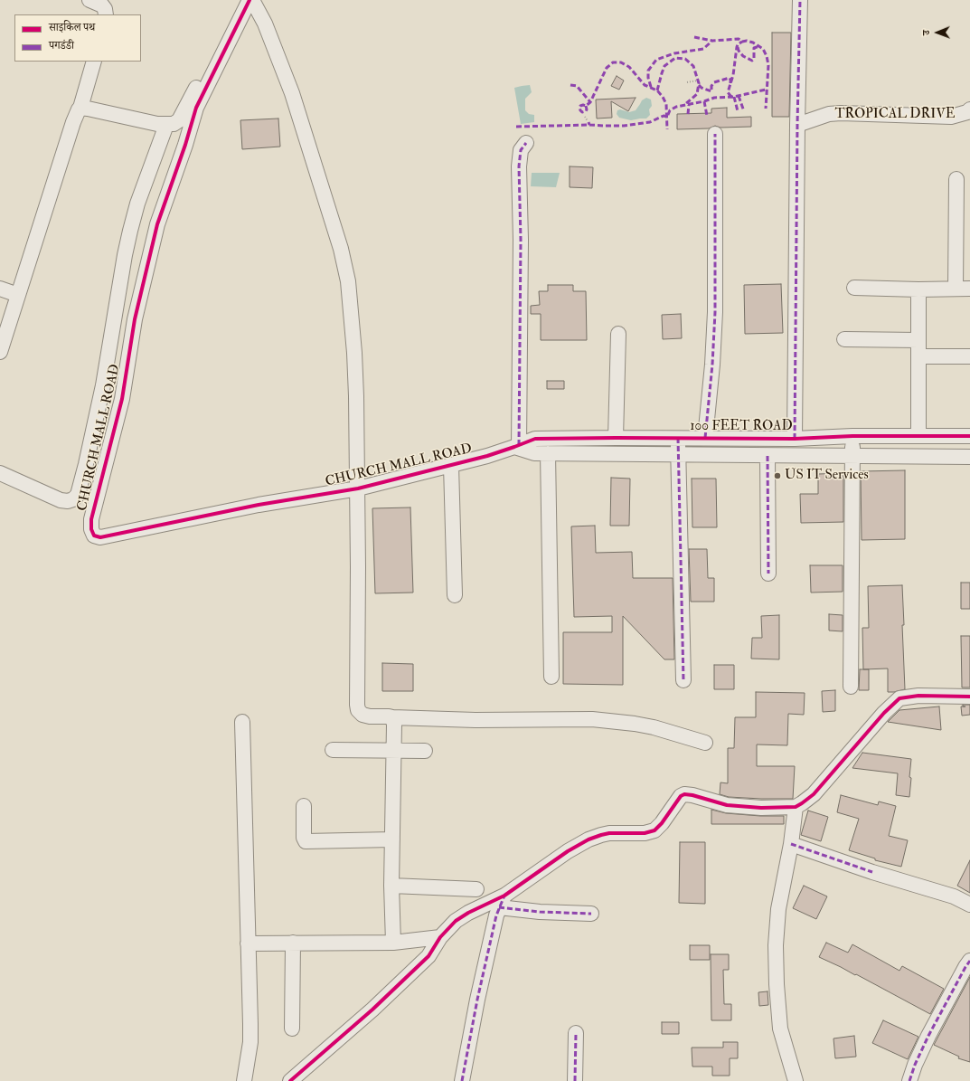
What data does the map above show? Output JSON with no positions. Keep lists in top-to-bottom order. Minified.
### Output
{"streets":{"street":["TROPICAL DRIVE","100 FEET ROAD","CHURCH MALL ROAD"]},"crossings":[["100 FEET ROAD","CHURCH MALL ROAD"]],"places":["US IT Services"],"legend":["साइकिल पथ","पगडंडी"],"north":"left"}
